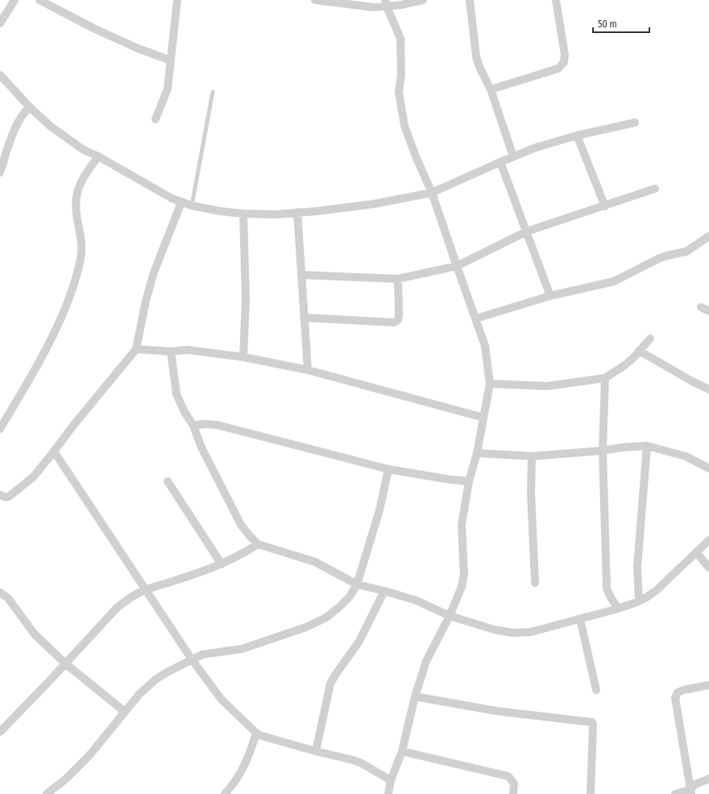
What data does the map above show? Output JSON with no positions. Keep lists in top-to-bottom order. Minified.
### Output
{"scale_bar":"50 m"}
